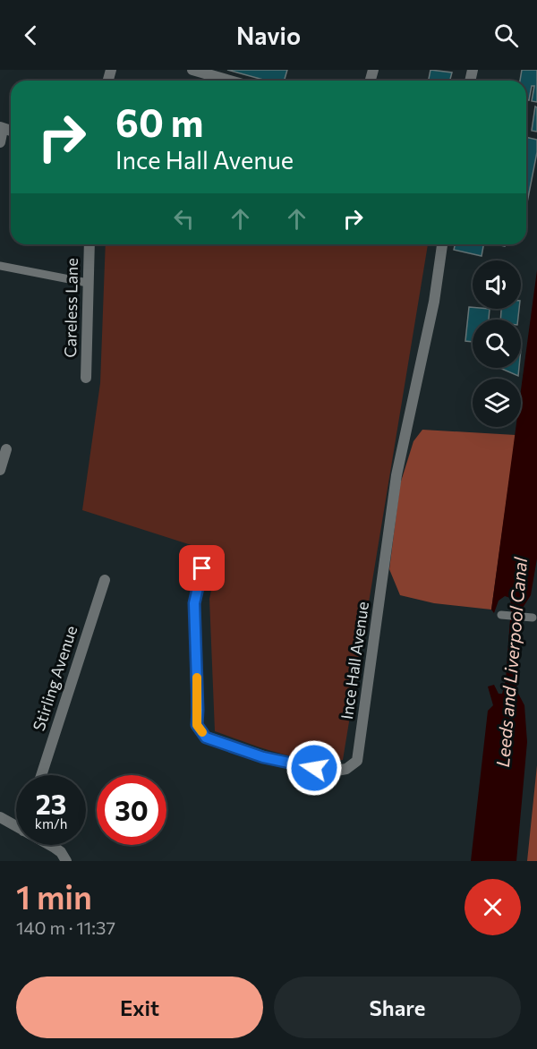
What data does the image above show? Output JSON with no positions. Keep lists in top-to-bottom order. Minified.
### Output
{"streets":{"street":["Careless Lane","Ince Hall Avenue","Stirling Avenue"]},"water":["Leeds and Liverpool Canal"],"page":{"header":"Navio","turn":["60 m","Ince Hall Avenue"],"speed":"23 km/h","limit":"30","heading":["1 min","140 m · 11:37"],"buttons":["Exit","Share"]}}
